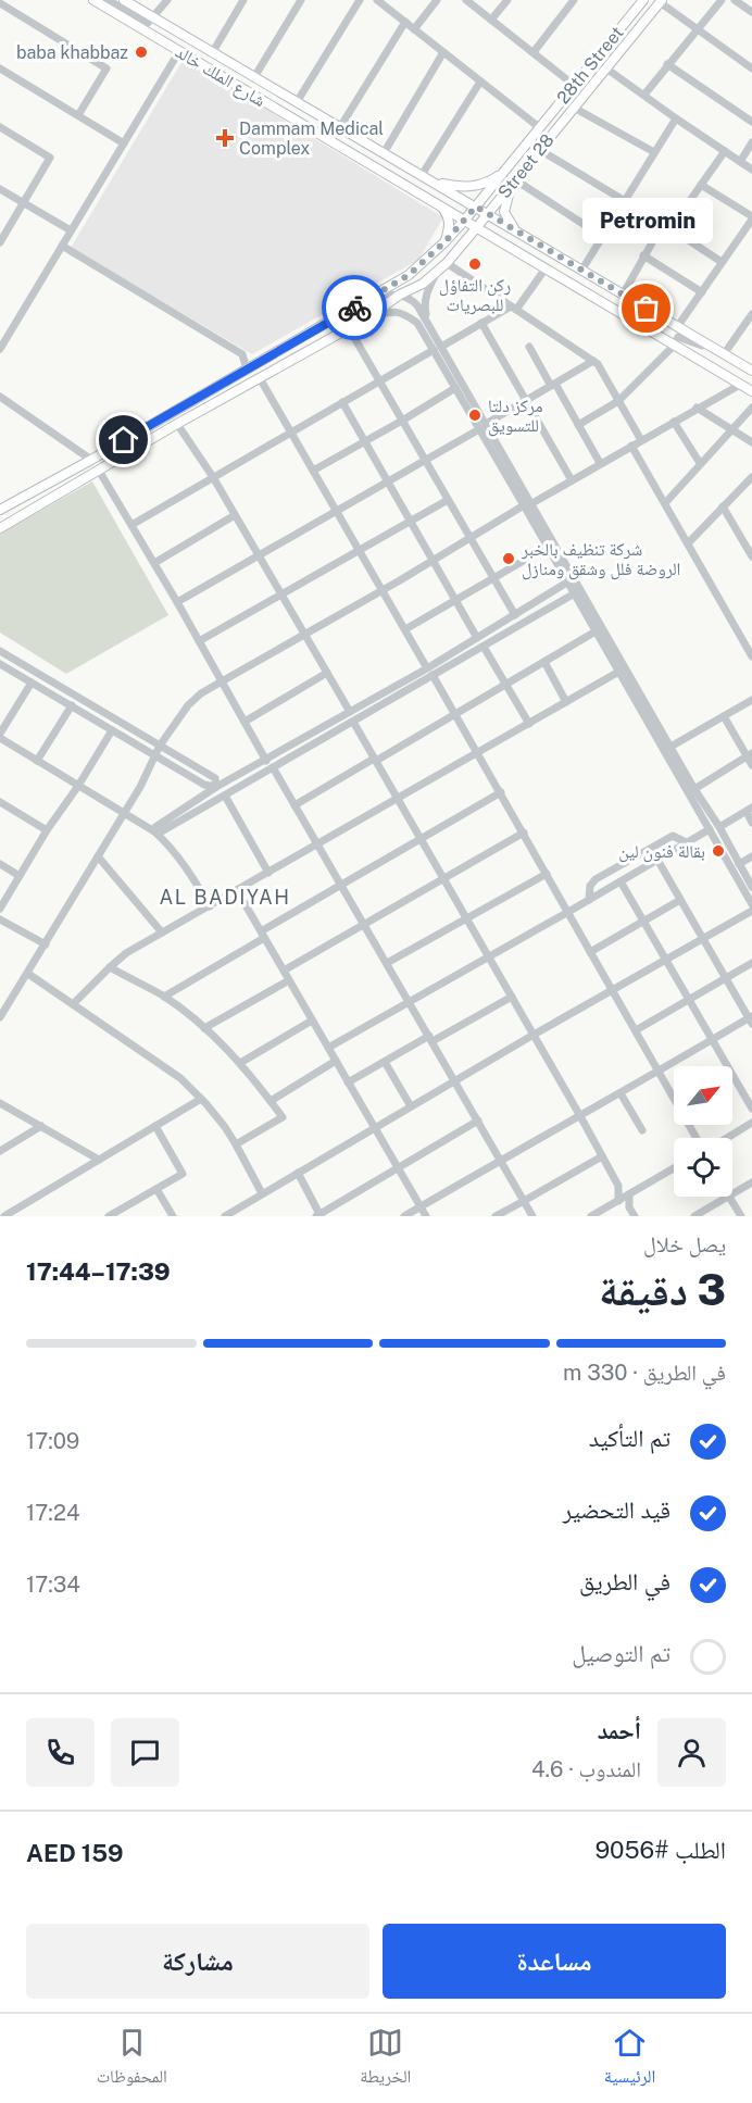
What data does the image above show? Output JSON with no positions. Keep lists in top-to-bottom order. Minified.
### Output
{"streets":{"main road":["28th Street","شارع الملك خالد","Street 28"]},"crossings":[["28th Street","شارع الملك خالد"],["شارع الملك خالد","Street 28"]],"districts":["AL BADIYAH"],"places":{"other":["baba khabbaz","ركن التفاؤل للبصريات","Petromin","مركز دلتا للتسويق","شركة تنظيف بالخبر الروضة فلل وشقق ومنازل","بقالة فنون لين"],"health":["Dammam Medical Complex"]},"north":"top right","page":{"bubble":"Petromin","heading":["3 دقيقة","يصل خلال","17:39–17:44"],"panel":["أحمد","المندوب · 4.6","الطلب #9056","AED 159"],"bar":"في الطريق · 330 m","list":[["تم التأكيد","17:09"],["قيد التحضير","17:24"],["في الطريق","17:34"],"تم التوصيل"],"buttons":["مساعدة","مشاركة"],"tabs":["الرئيسية","الخريطة","المحفوظات"]}}
